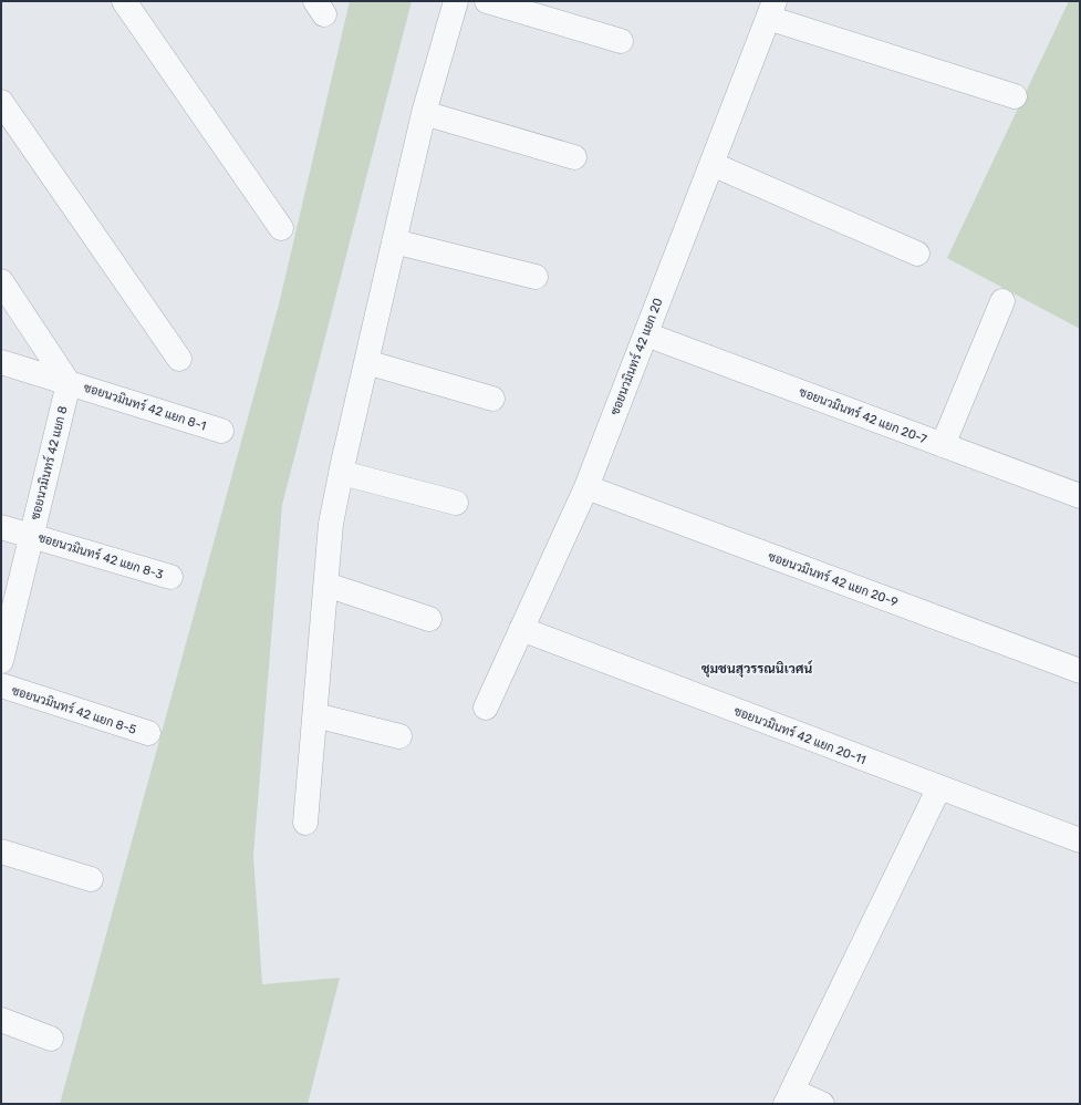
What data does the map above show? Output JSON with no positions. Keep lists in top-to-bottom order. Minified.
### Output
{"streets":{"street":["ซอยนวมินทร์ 42 แยก 20","ซอยนวมินทร์ 42 แยก 8-1","ซอยนวมินทร์ 42 แยก 20-7","ซอยนวมินทร์ 42 แยก 8","ซอยนวมินทร์ 42 แยก 8-3","ซอยนวมินทร์ 42 แยก 20-9","ซอยนวมินทร์ 42 แยก 8-5","ซอยนวมินทร์ 42 แยก 20-11"]},"crossings":[["ซอยนวมินทร์ 42 แยก 20","ซอยนวมินทร์ 42 แยก 20-7"],["ซอยนวมินทร์ 42 แยก 20","ซอยนวมินทร์ 42 แยก 20-9"],["ซอยนวมินทร์ 42 แยก 20","ซอยนวมินทร์ 42 แยก 20-11"],["ซอยนวมินทร์ 42 แยก 8-1","ซอยนวมินทร์ 42 แยก 8"],["ซอยนวมินทร์ 42 แยก 8","ซอยนวมินทร์ 42 แยก 8-3"]],"districts":["ชุมชนสุวรรณนิเวศน์"]}
